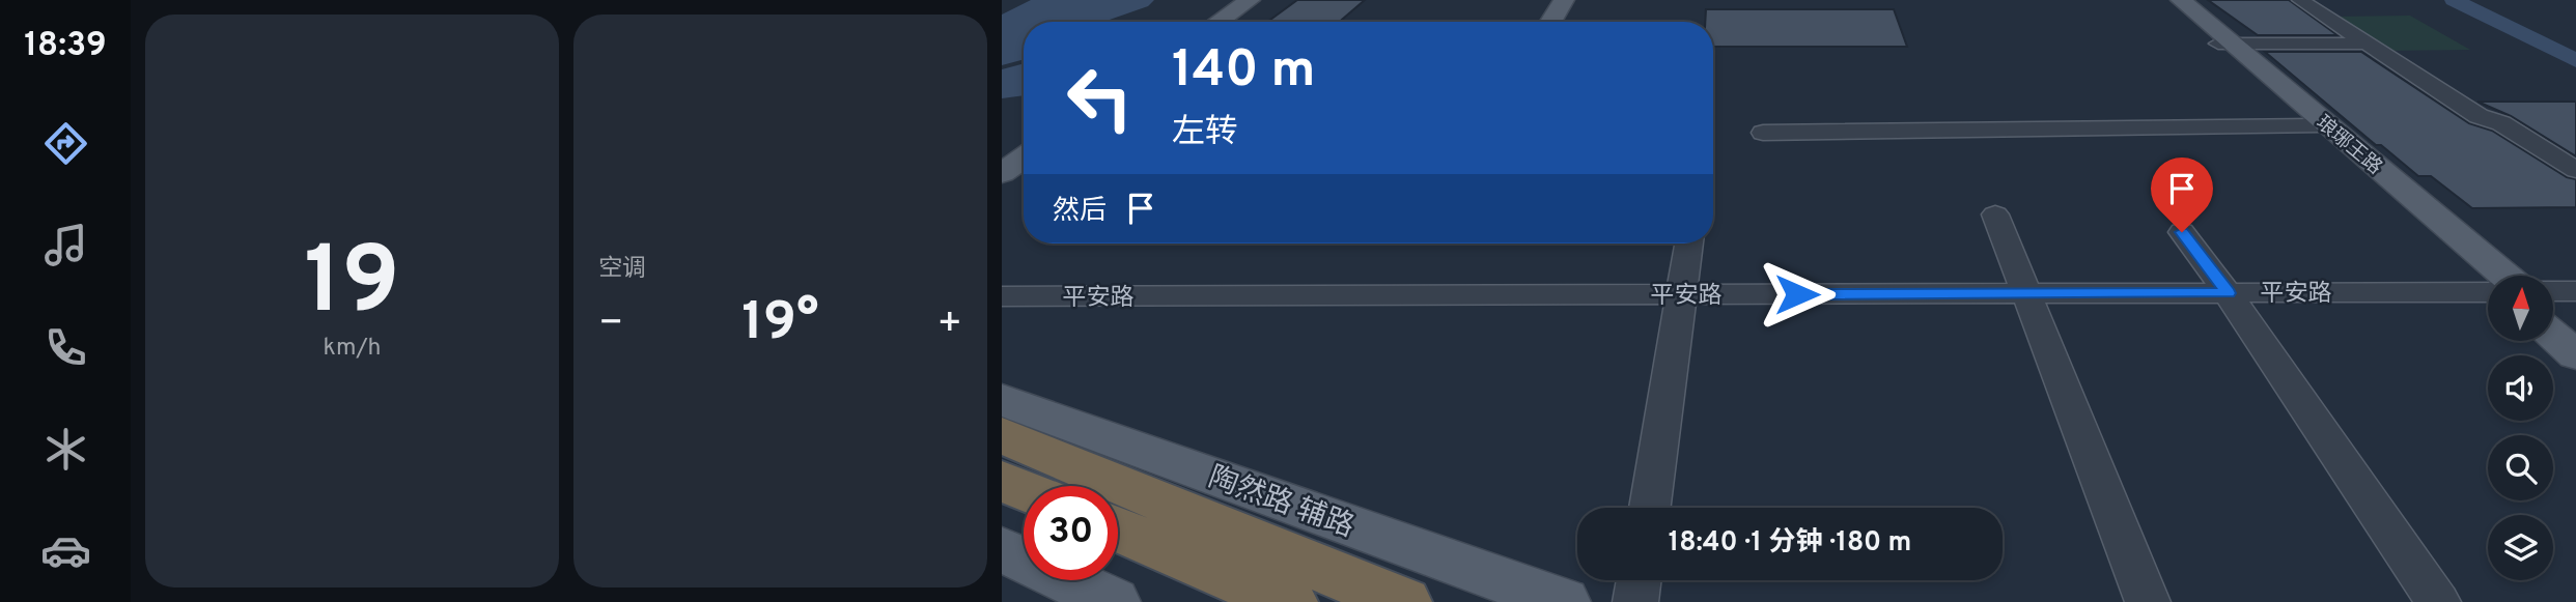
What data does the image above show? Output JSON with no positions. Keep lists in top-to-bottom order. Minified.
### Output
{"streets":{"main road":["琅琊王路","陶然路 辅路"],"street":["平安路"]},"north":"top","page":{"tabs":"18:39","tile":[["19","km/h"],"空调"],"turn":["140 m","左转"],"then":"然后","heat":["−","19°","+"],"limit":"30","trip":"18:40 · 1 分钟 · 180 m"}}
